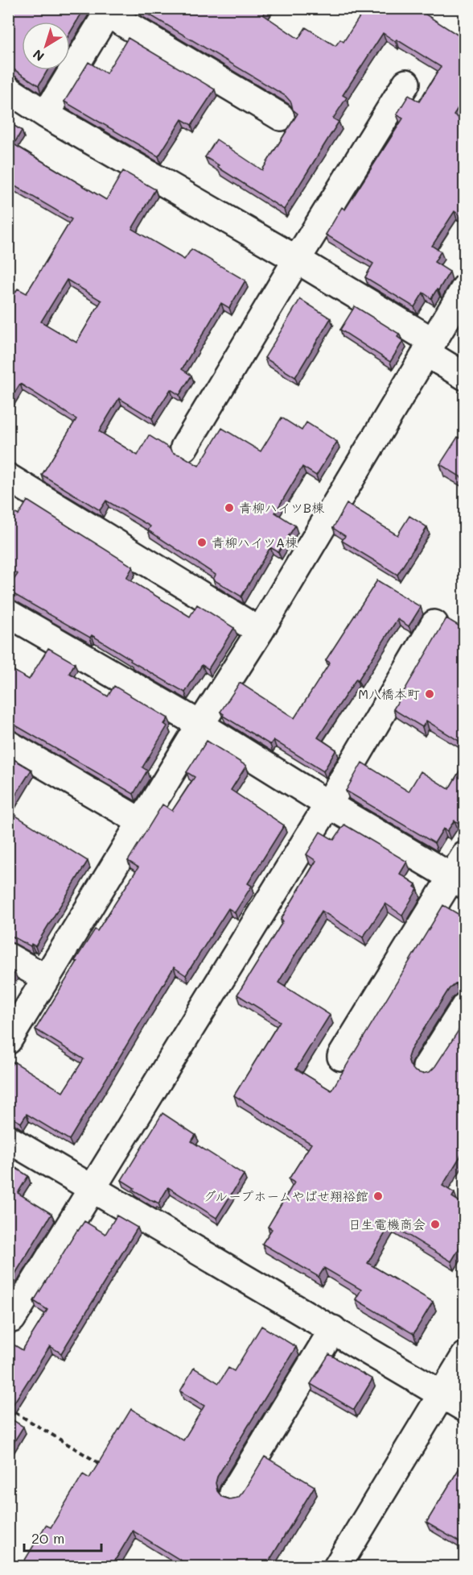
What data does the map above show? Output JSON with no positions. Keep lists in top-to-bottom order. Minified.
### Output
{"places":["青柳ハイツB棟","青柳ハイツA棟","M八橋本町","グループホームやばせ翔裕館","日生電機商会"],"scale_bar":"20 m","north":"bottom left"}
